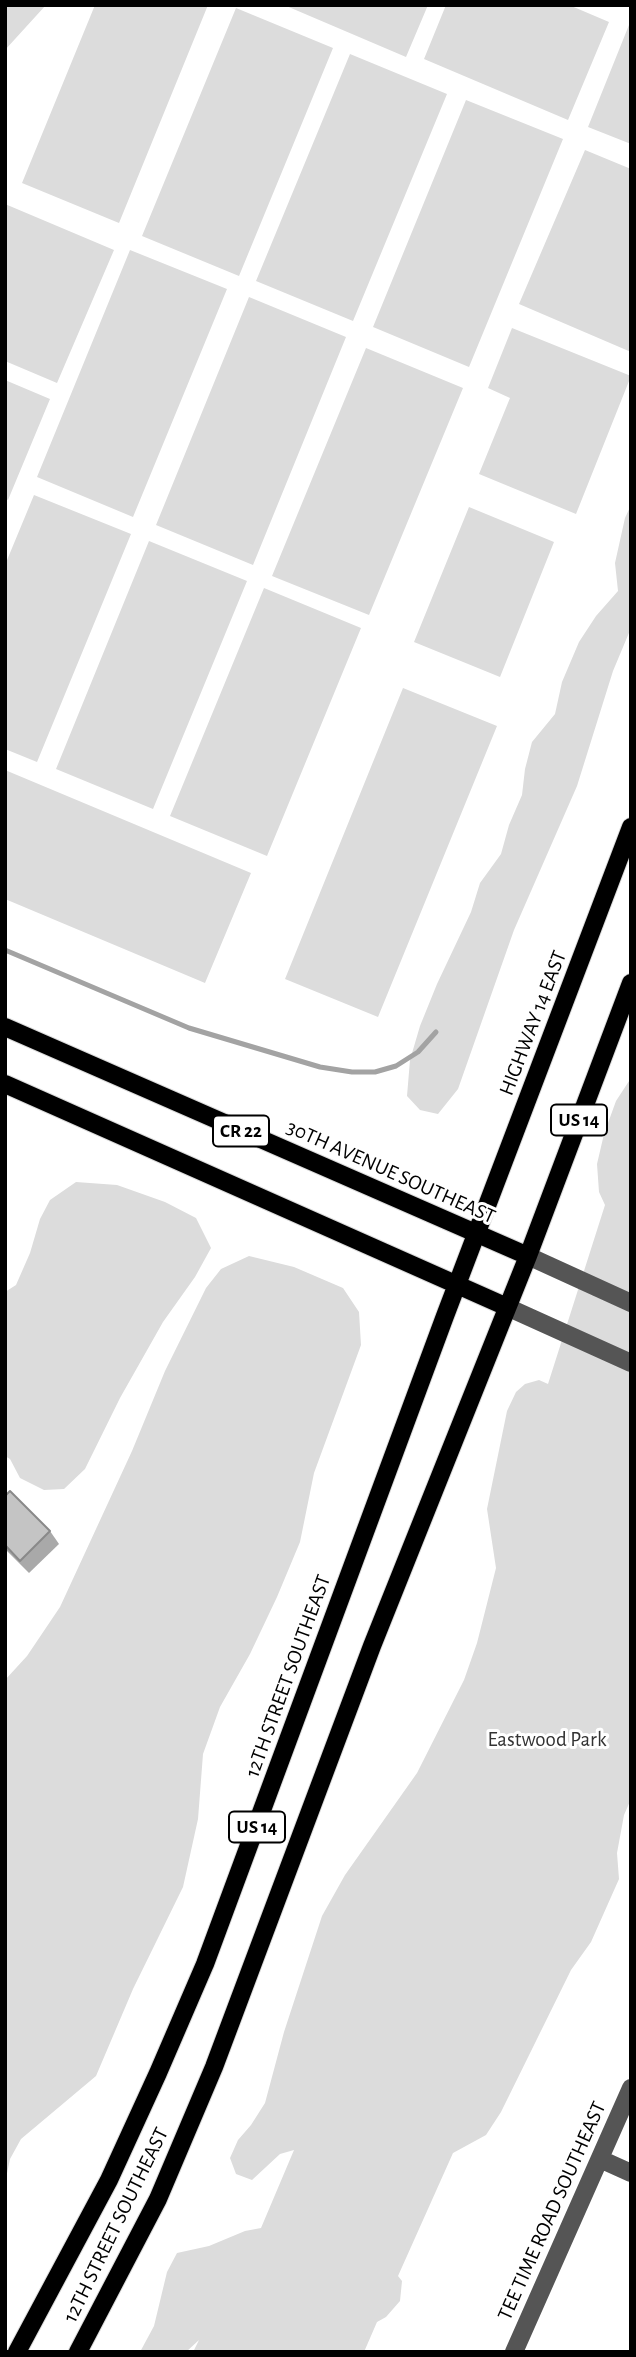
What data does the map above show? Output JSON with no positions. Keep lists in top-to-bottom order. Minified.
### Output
{"streets":{"main road":["HIGHWAY 14 EAST","US 14","CR 22","30TH AVENUE SOUTHEAST","12TH STREET SOUTHEAST"],"street":["TEE TIME ROAD SOUTHEAST"]},"crossings":[["HIGHWAY 14 EAST","30TH AVENUE SOUTHEAST"],["HIGHWAY 14 EAST","12TH STREET SOUTHEAST"],["US 14","30TH AVENUE SOUTHEAST"],["US 14","12TH STREET SOUTHEAST"],["CR 22","12TH STREET SOUTHEAST"],["30TH AVENUE SOUTHEAST","12TH STREET SOUTHEAST"]],"parks":["Eastwood Park"]}
